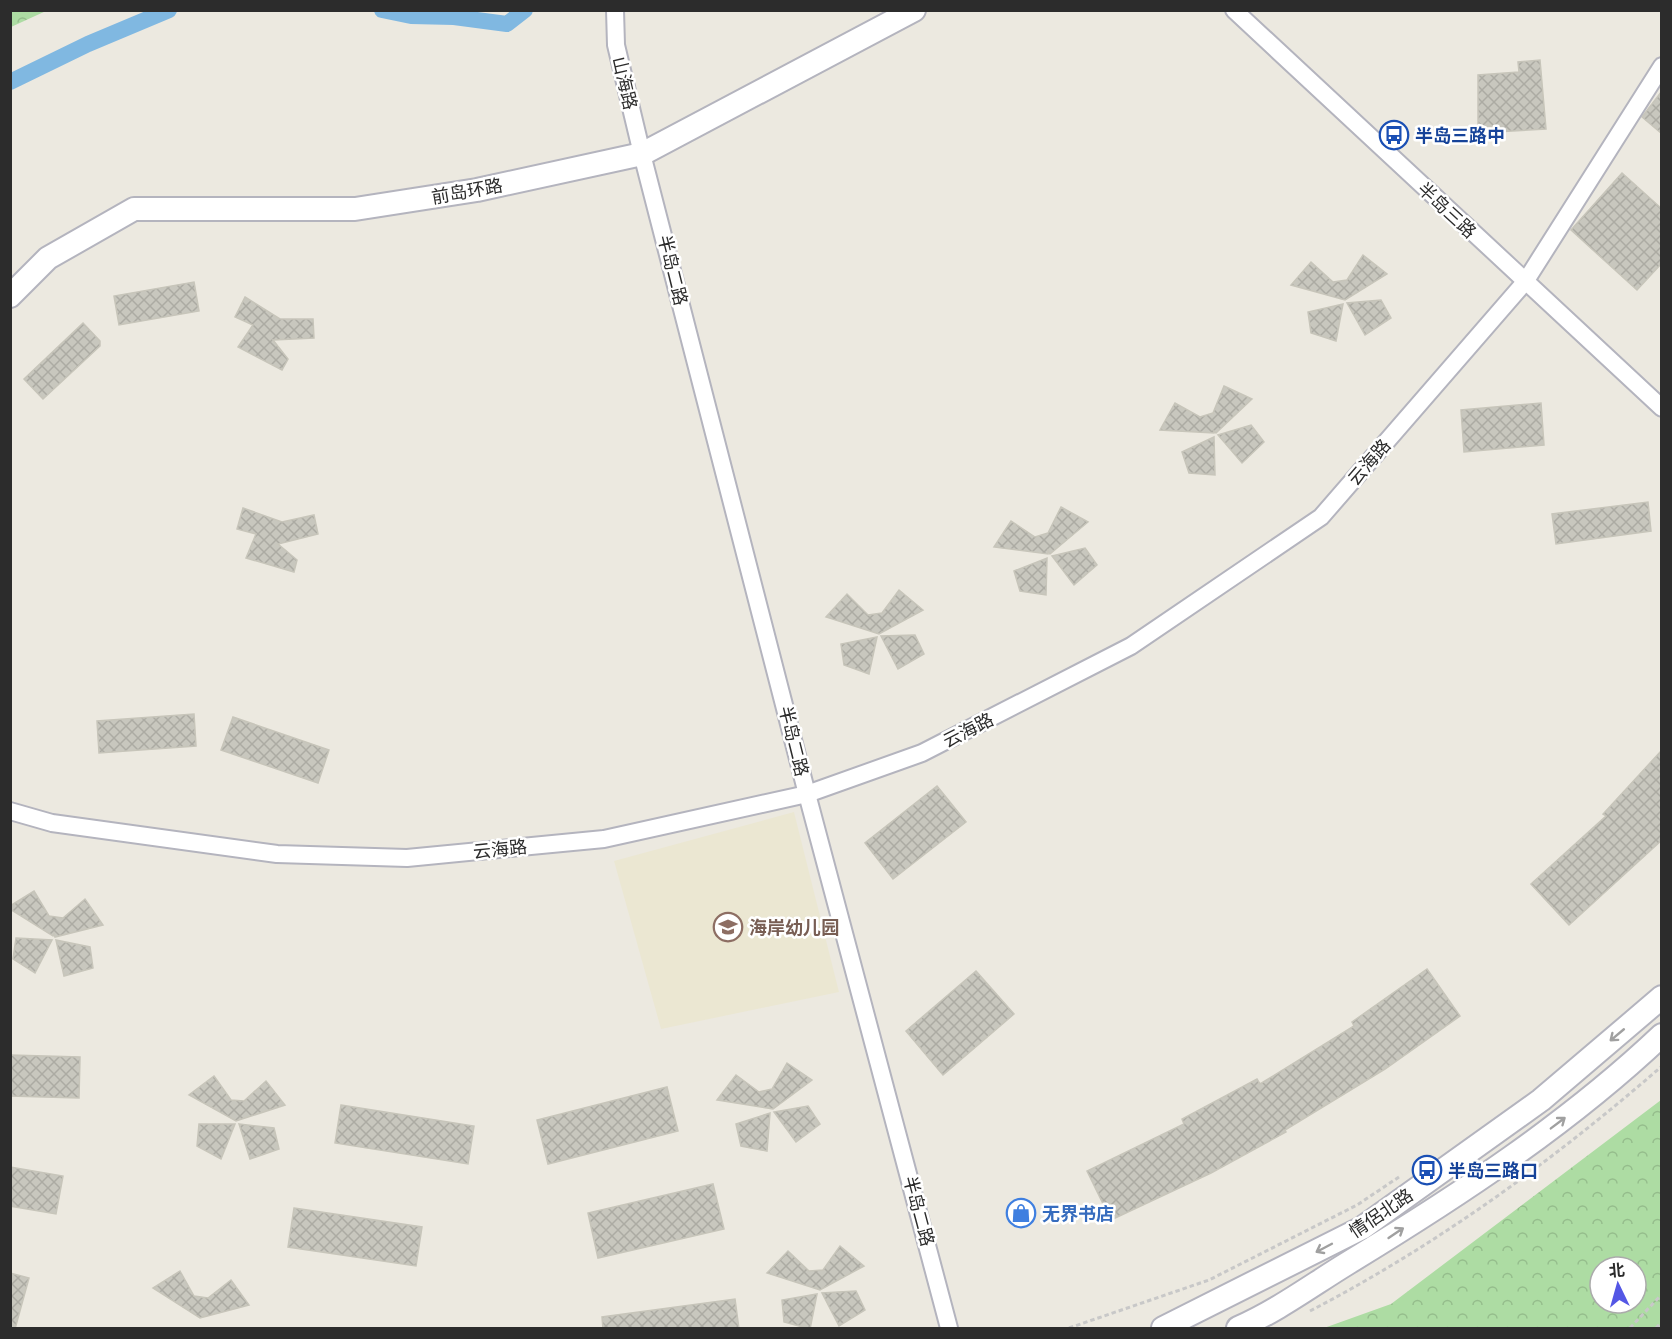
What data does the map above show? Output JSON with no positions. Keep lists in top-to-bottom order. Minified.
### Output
{"streets":{"main road":["前岛环路","情侶北路"],"street":["山海路","半岛三路","半岛二路","云海路"]},"crossings":[["山海路","前岛环路"],["山海路","半岛二路"],["前岛环路","半岛二路"],["半岛三路","云海路"],["半岛二路","云海路"]],"places":{"bus stop":["半岛三路中","半岛三路口"],"school or university":["海岸幼儿园"],"shop":["无界书店"]},"north":"top"}
